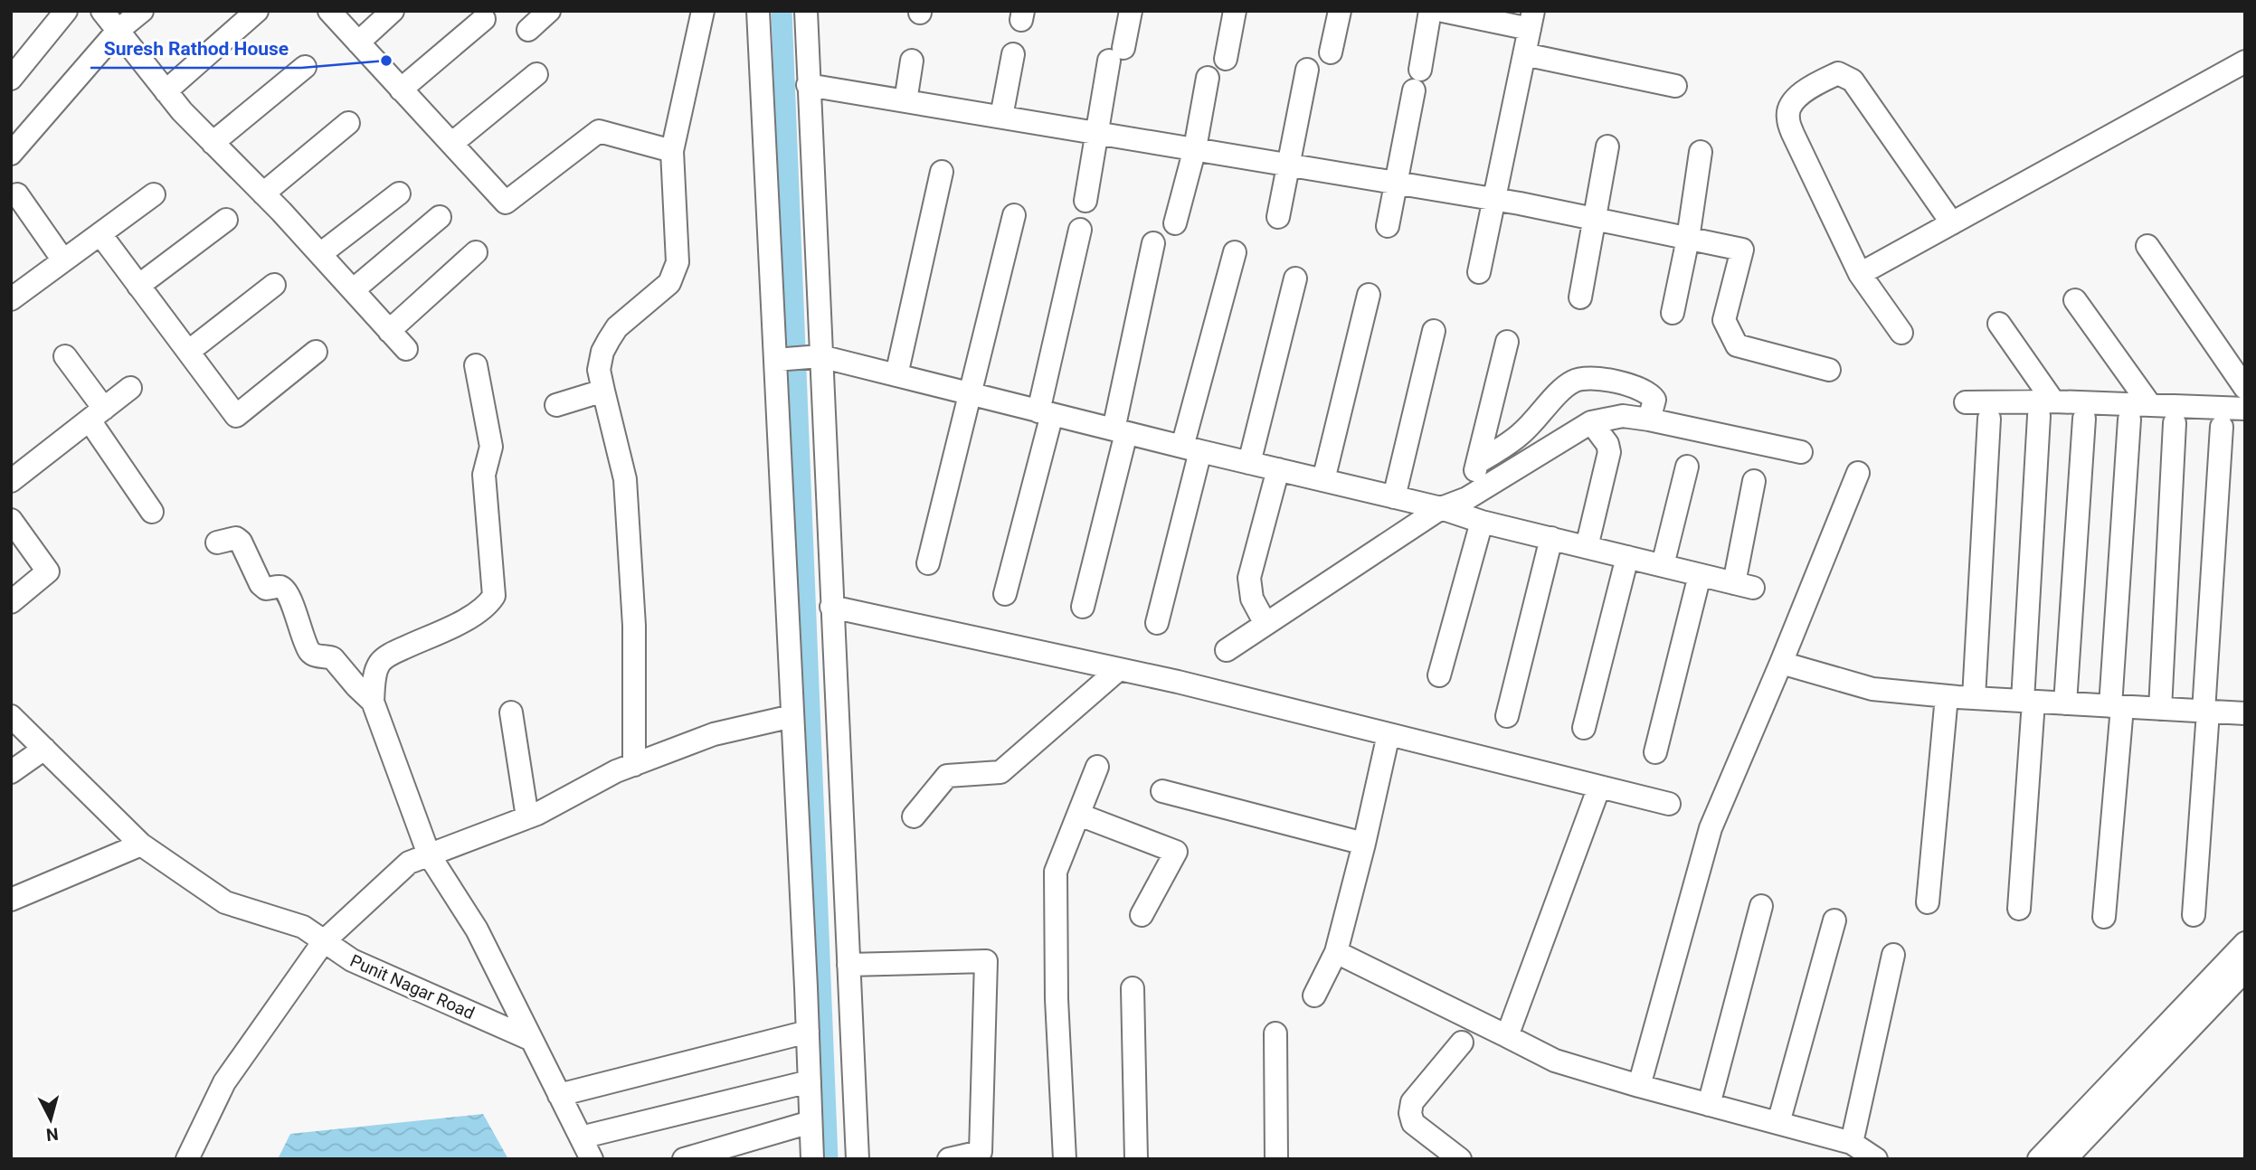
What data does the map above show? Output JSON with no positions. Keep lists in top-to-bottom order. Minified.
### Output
{"streets":{"street":["Punit Nagar Road"]},"places":["Suresh Rathod House"],"north":"bottom"}
